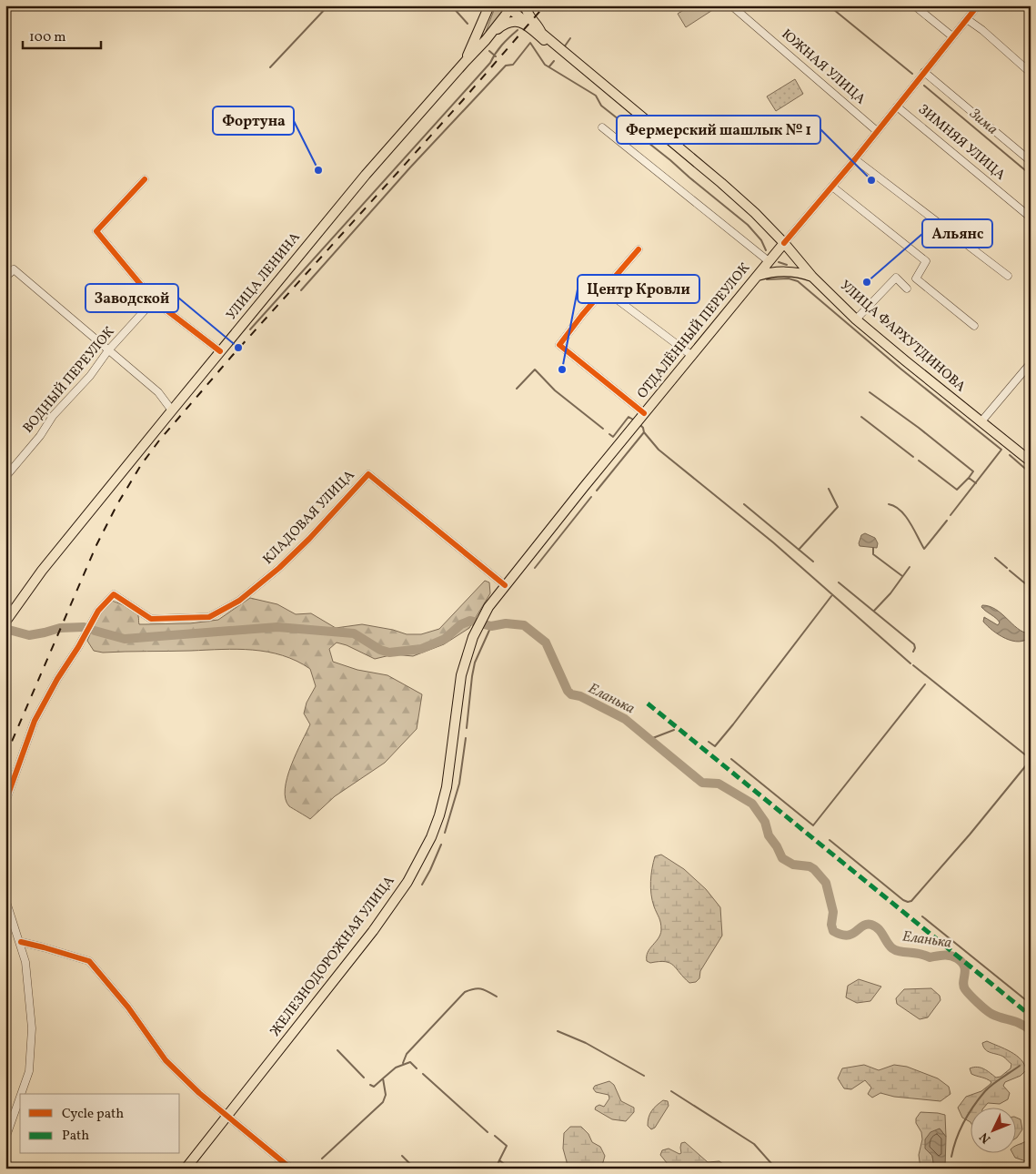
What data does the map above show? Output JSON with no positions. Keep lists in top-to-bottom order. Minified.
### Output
{"streets":{"main road":["УЛИЦА ЛЕНИНА","ОТДАЛЁННЫЙ ПЕРЕУЛОК","УЛИЦА ФАРХУТДИНОВА","ЖЕЛЕЗНОДОРОЖНАЯ УЛИЦА"],"street":["ЮЖНАЯ УЛИЦА","ЗИМНЯЯ УЛИЦА","ВОДНЫЙ ПЕРЕУЛОК","КЛАДОВАЯ УЛИЦА"]},"crossings":[["ОТДАЛЁННЫЙ ПЕРЕУЛОК","УЛИЦА ФАРХУТДИНОВА"],["ОТДАЛЁННЫЙ ПЕРЕУЛОК","КЛАДОВАЯ УЛИЦА"],["ОТДАЛЁННЫЙ ПЕРЕУЛОК","ЖЕЛЕЗНОДОРОЖНАЯ УЛИЦА"],["КЛАДОВАЯ УЛИЦА","ЖЕЛЕЗНОДОРОЖНАЯ УЛИЦА"]],"water":["Зима","Еланька"],"places":["Фортуна","Фермерский шашлык № 1","Альянс","Заводской","Центр Кровли"],"legend":["Cycle path","Path"],"scale_bar":"100 m","north":"bottom left"}
